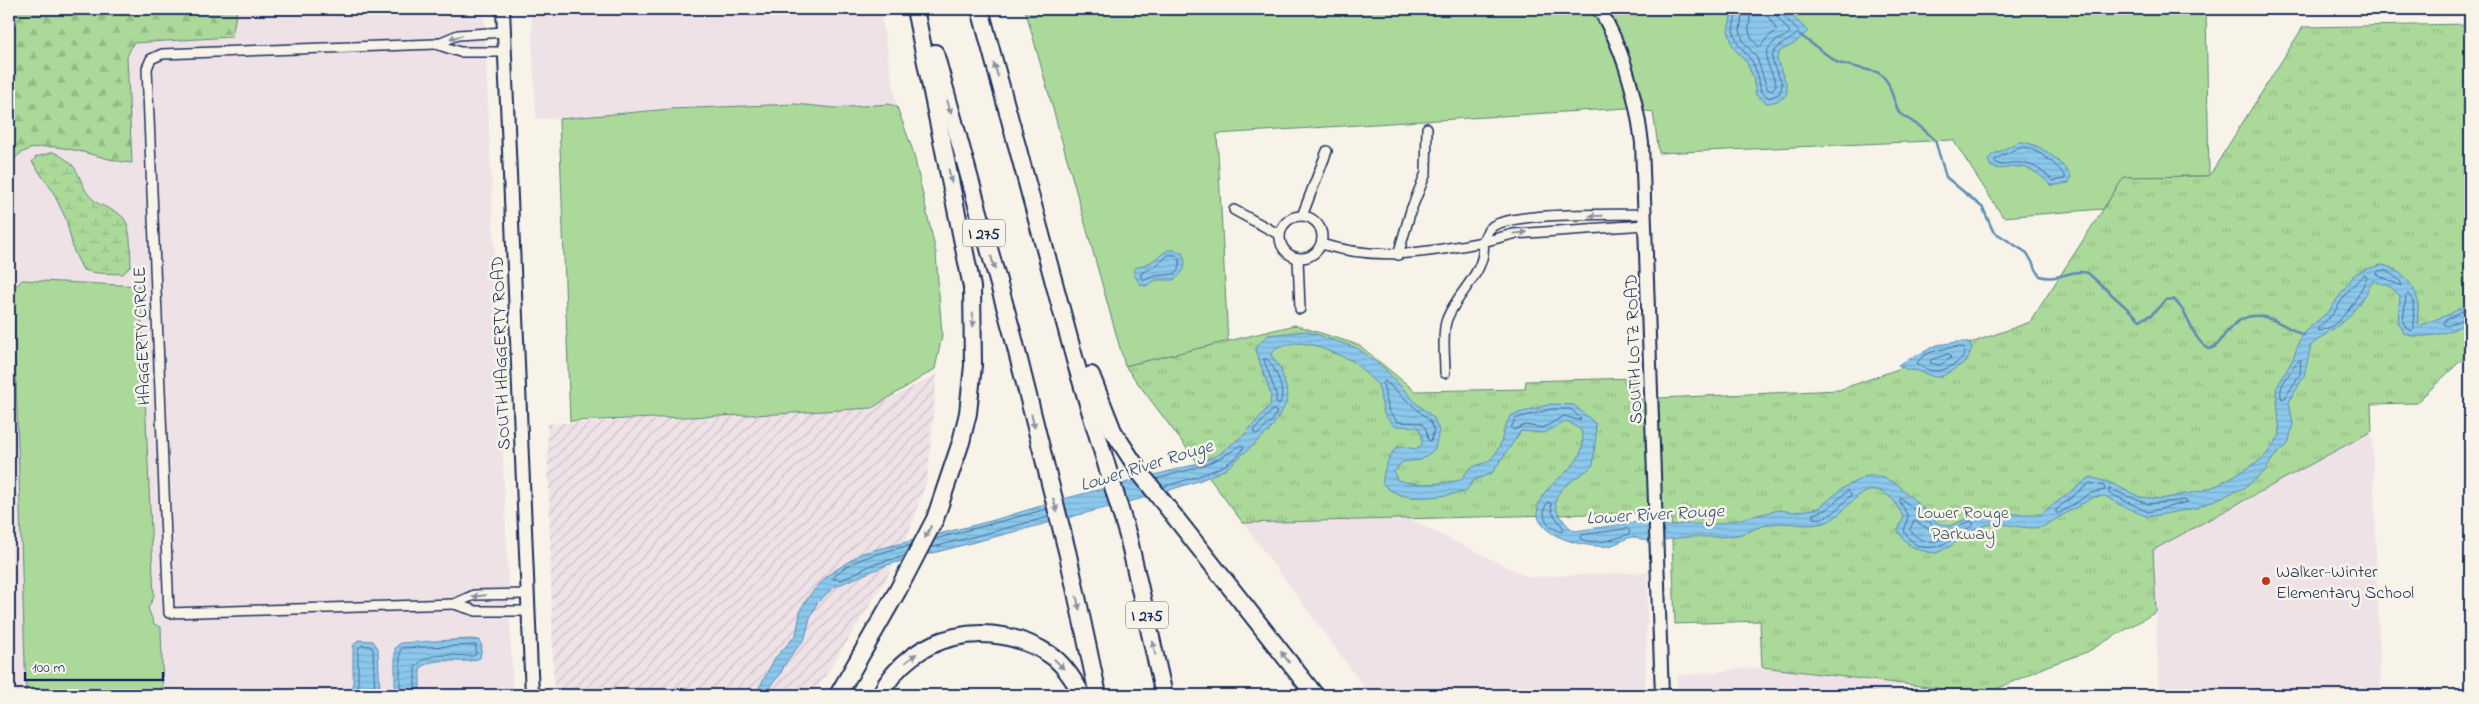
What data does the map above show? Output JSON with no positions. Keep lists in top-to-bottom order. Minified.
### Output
{"streets":{"highway":["I 275"],"main road":["SOUTH LOTZ ROAD","SOUTH HAGGERTY ROAD"],"street":["HAGGERTY CIRCLE"]},"crossings":[["HAGGERTY CIRCLE","SOUTH HAGGERTY ROAD"]],"water":["Lower River Rouge"],"parks":["Lower Rouge Parkway"],"places":["Walker-Winter Elementary School"],"scale_bar":"100 m"}
